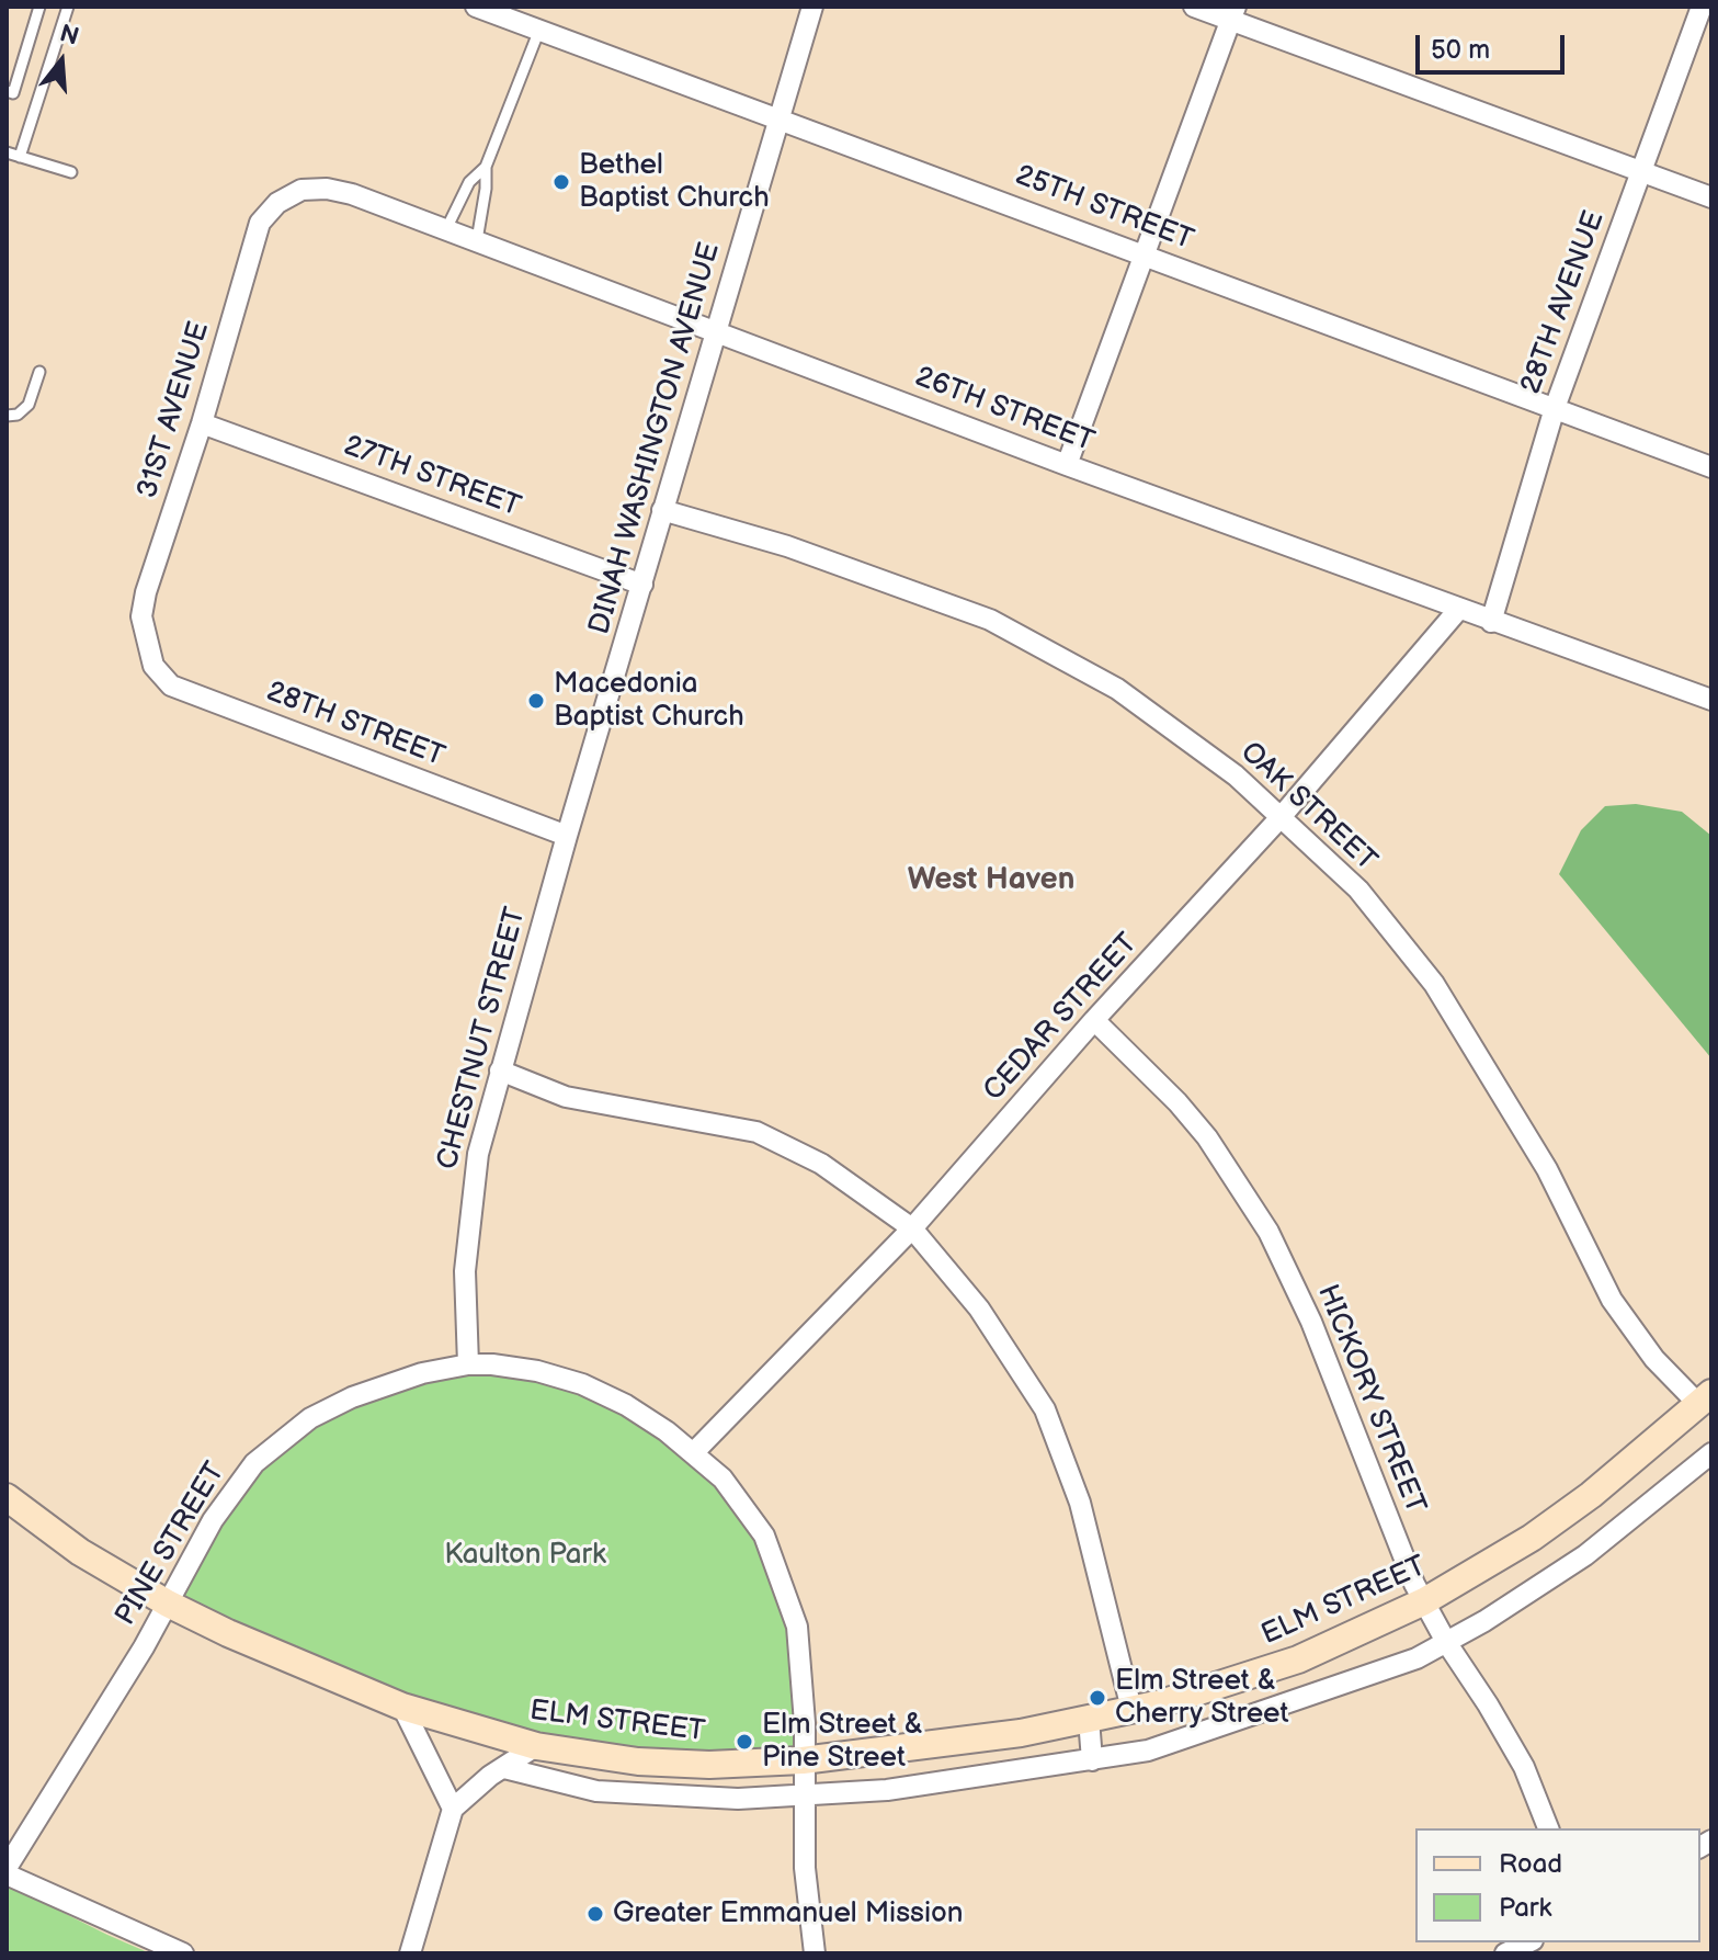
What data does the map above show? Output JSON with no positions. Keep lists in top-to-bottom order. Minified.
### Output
{"streets":{"street":["25TH STREET","28TH AVENUE","31ST AVENUE","26TH STREET","DINAH WASHINGTON AVENUE","27TH STREET","28TH STREET","OAK STREET","CEDAR STREET","CHESTNUT STREET","HICKORY STREET","PINE STREET","ELM STREET"]},"crossings":[["25TH STREET","28TH AVENUE"],["25TH STREET","DINAH WASHINGTON AVENUE"],["28TH AVENUE","26TH STREET"],["31ST AVENUE","26TH STREET"],["31ST AVENUE","27TH STREET"],["31ST AVENUE","28TH STREET"],["26TH STREET","DINAH WASHINGTON AVENUE"],["26TH STREET","CEDAR STREET"],["DINAH WASHINGTON AVENUE","27TH STREET"],["DINAH WASHINGTON AVENUE","28TH STREET"],["DINAH WASHINGTON AVENUE","OAK STREET"],["DINAH WASHINGTON AVENUE","CHESTNUT STREET"],["28TH STREET","CHESTNUT STREET"],["OAK STREET","CEDAR STREET"],["OAK STREET","ELM STREET"],["CEDAR STREET","HICKORY STREET"],["CEDAR STREET","PINE STREET"],["CHESTNUT STREET","PINE STREET"],["HICKORY STREET","ELM STREET"],["PINE STREET","ELM STREET"]],"districts":["West Haven"],"parks":["Kaulton Park"],"places":["Bethel Baptist Church","Macedonia Baptist Church","Elm Street & Cherry Street","Elm Street & Pine Street","Greater Emmanuel Mission"],"legend":["Road","Park"],"scale_bar":"50 m","north":"top"}
